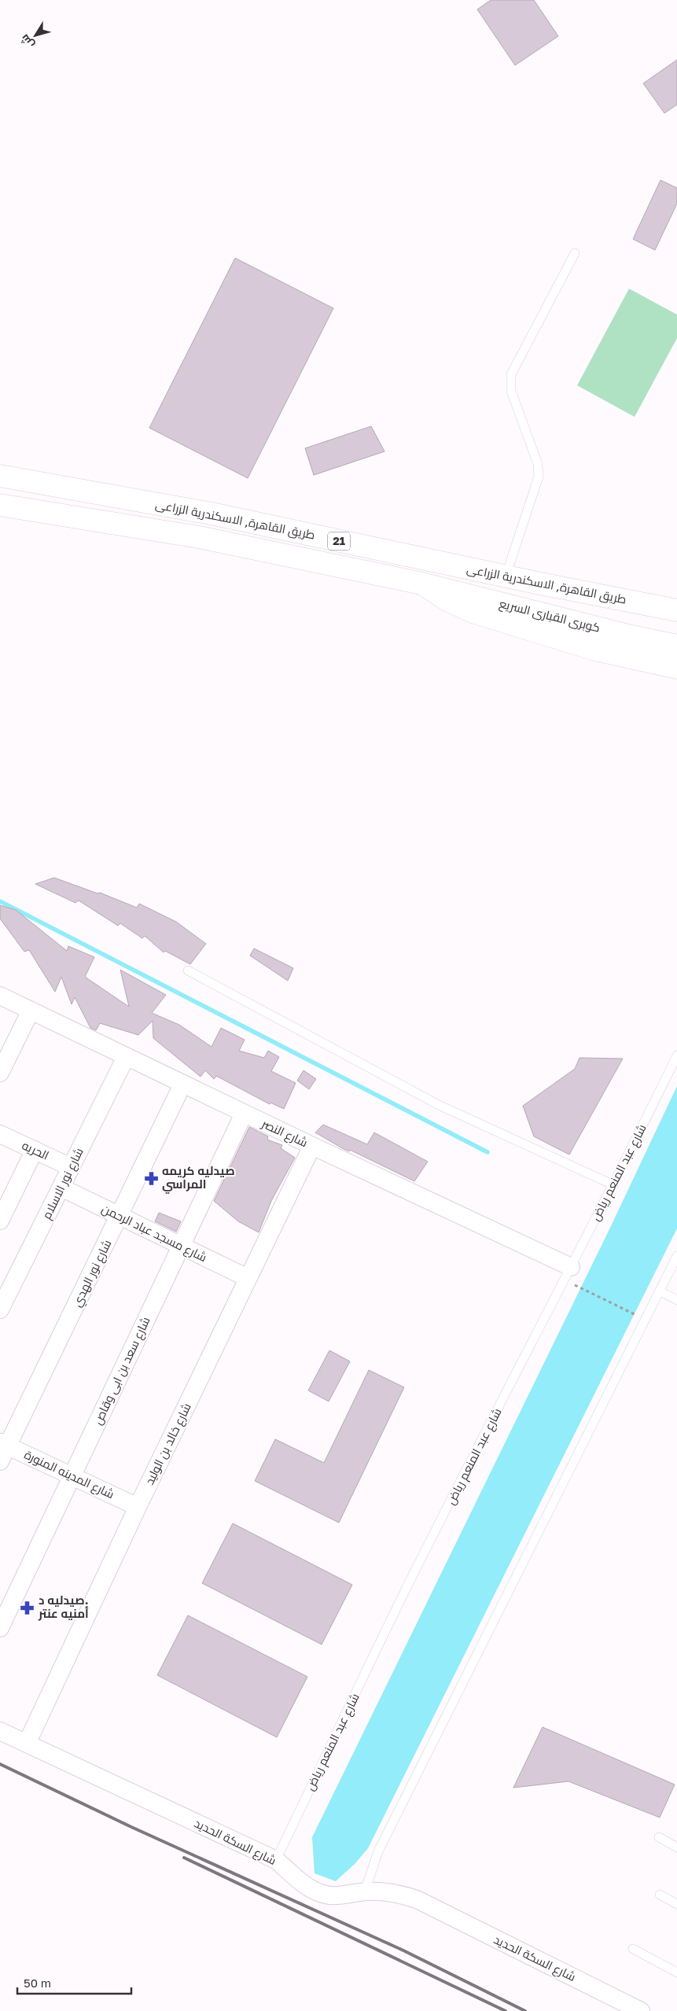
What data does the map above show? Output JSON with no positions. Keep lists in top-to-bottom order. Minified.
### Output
{"streets":{"highway":["طريق القاهرة, الاسكندرية الزراعى","21","كوبرى القبارى السريع"],"street":["شارع النصر","الحريه","شارع نور الاسلام","شارع مسجد عباد الرحمن","شارع نور الهدي","شارع سعد بن ابى وقاص","شارع خالد بن الوليد","شارع المدينه المنورة","شارع السكة الحديد"],"lane":["شارع عبد المنعم رياض"]},"crossings":[["طريق القاهرة, الاسكندرية الزراعى","كوبرى القبارى السريع"],["شارع النصر","شارع عبد المنعم رياض"],["شارع النصر","شارع نور الاسلام"],["شارع النصر","شارع نور الهدي"],["شارع النصر","شارع سعد بن ابى وقاص"],["شارع النصر","شارع خالد بن الوليد"],["الحريه","شارع نور الاسلام"],["شارع عبد المنعم رياض","شارع السكة الحديد"],["شارع نور الاسلام","شارع مسجد عباد الرحمن"],["شارع مسجد عباد الرحمن","شارع نور الهدي"],["شارع مسجد عباد الرحمن","شارع سعد بن ابى وقاص"],["شارع مسجد عباد الرحمن","شارع خالد بن الوليد"],["شارع نور الهدي","شارع المدينه المنورة"],["شارع سعد بن ابى وقاص","شارع المدينه المنورة"],["شارع خالد بن الوليد","شارع المدينه المنورة"],["شارع خالد بن الوليد","شارع السكة الحديد"]],"places":{"pharmacy":["صيدليه كريمه المراسي","صيدليه د. أمنيه عنتر"]},"scale_bar":"50 m","north":"bottom left"}
